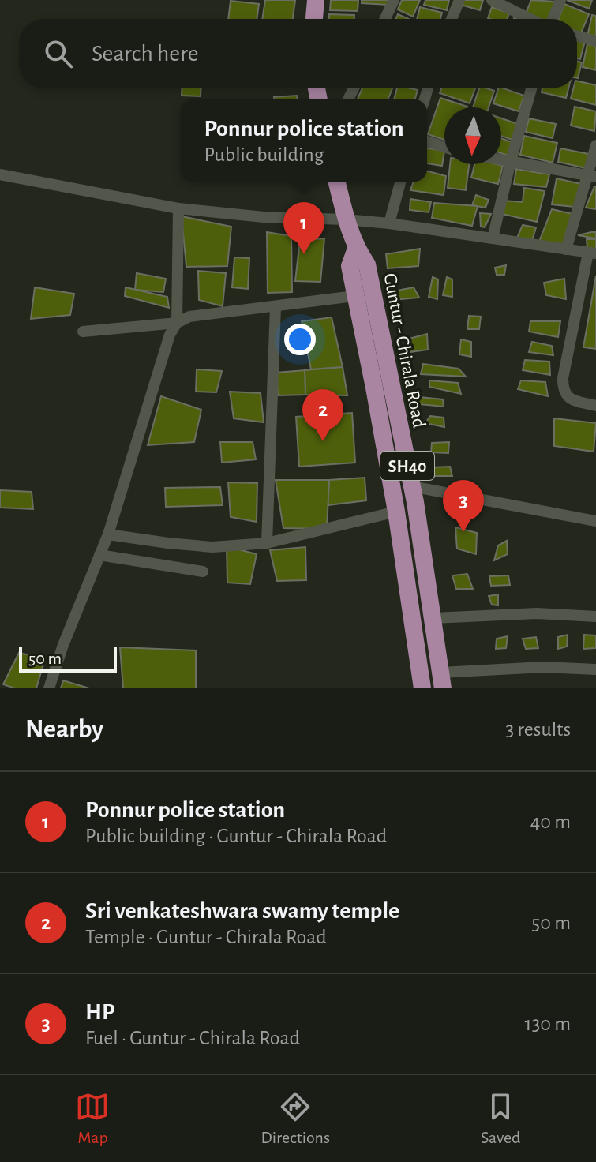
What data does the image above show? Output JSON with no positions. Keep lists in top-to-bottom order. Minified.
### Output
{"streets":{"main road":["Guntur - Chirala Road","SH40"]},"scale_bar":"50 m","north":"bottom","page":{"search":"Search here","popup":["Ponnur police station","Public building"],"pins":["1","2","3"],"scale":"50 m","heading":["Nearby","3 results"],"list":[{"mark":"1","name":"Ponnur police station","note":"Public building · Guntur - Chirala Road","value":"40 m"},{"mark":"2","name":"Sri venkateshwara swamy temple","note":"Temple · Guntur - Chirala Road","value":"50 m"},{"mark":"3","name":"HP","note":"Fuel · Guntur - Chirala Road","value":"130 m"}],"nav":["Map","Directions","Saved"]}}
